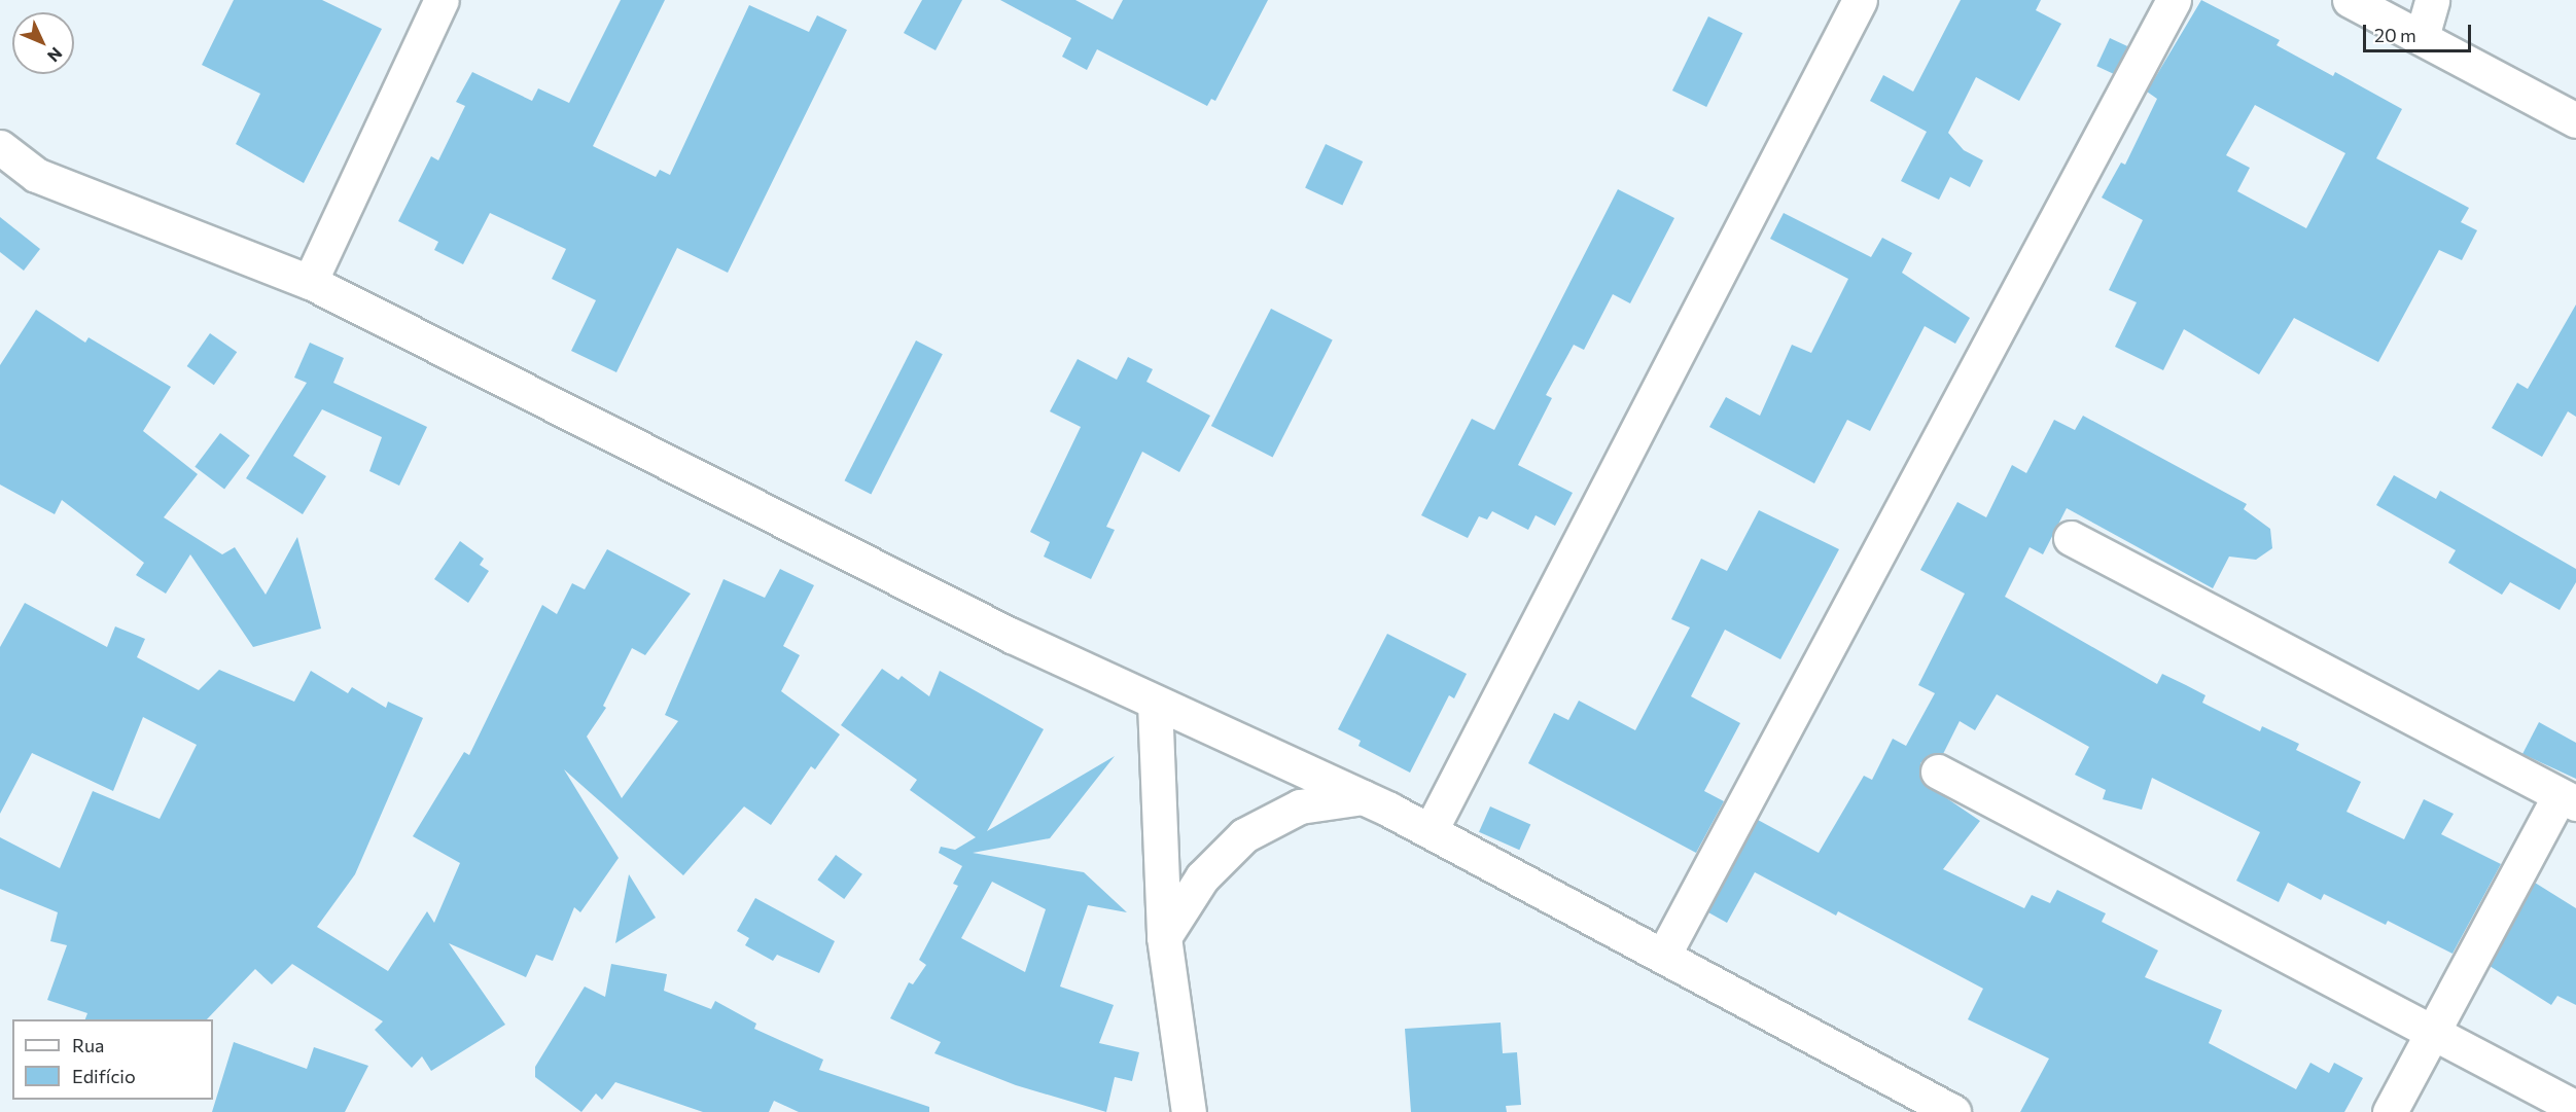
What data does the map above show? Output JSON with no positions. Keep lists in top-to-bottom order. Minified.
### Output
{"legend":["Rua","Edifício"],"scale_bar":"20 m","north":"bottom right"}
